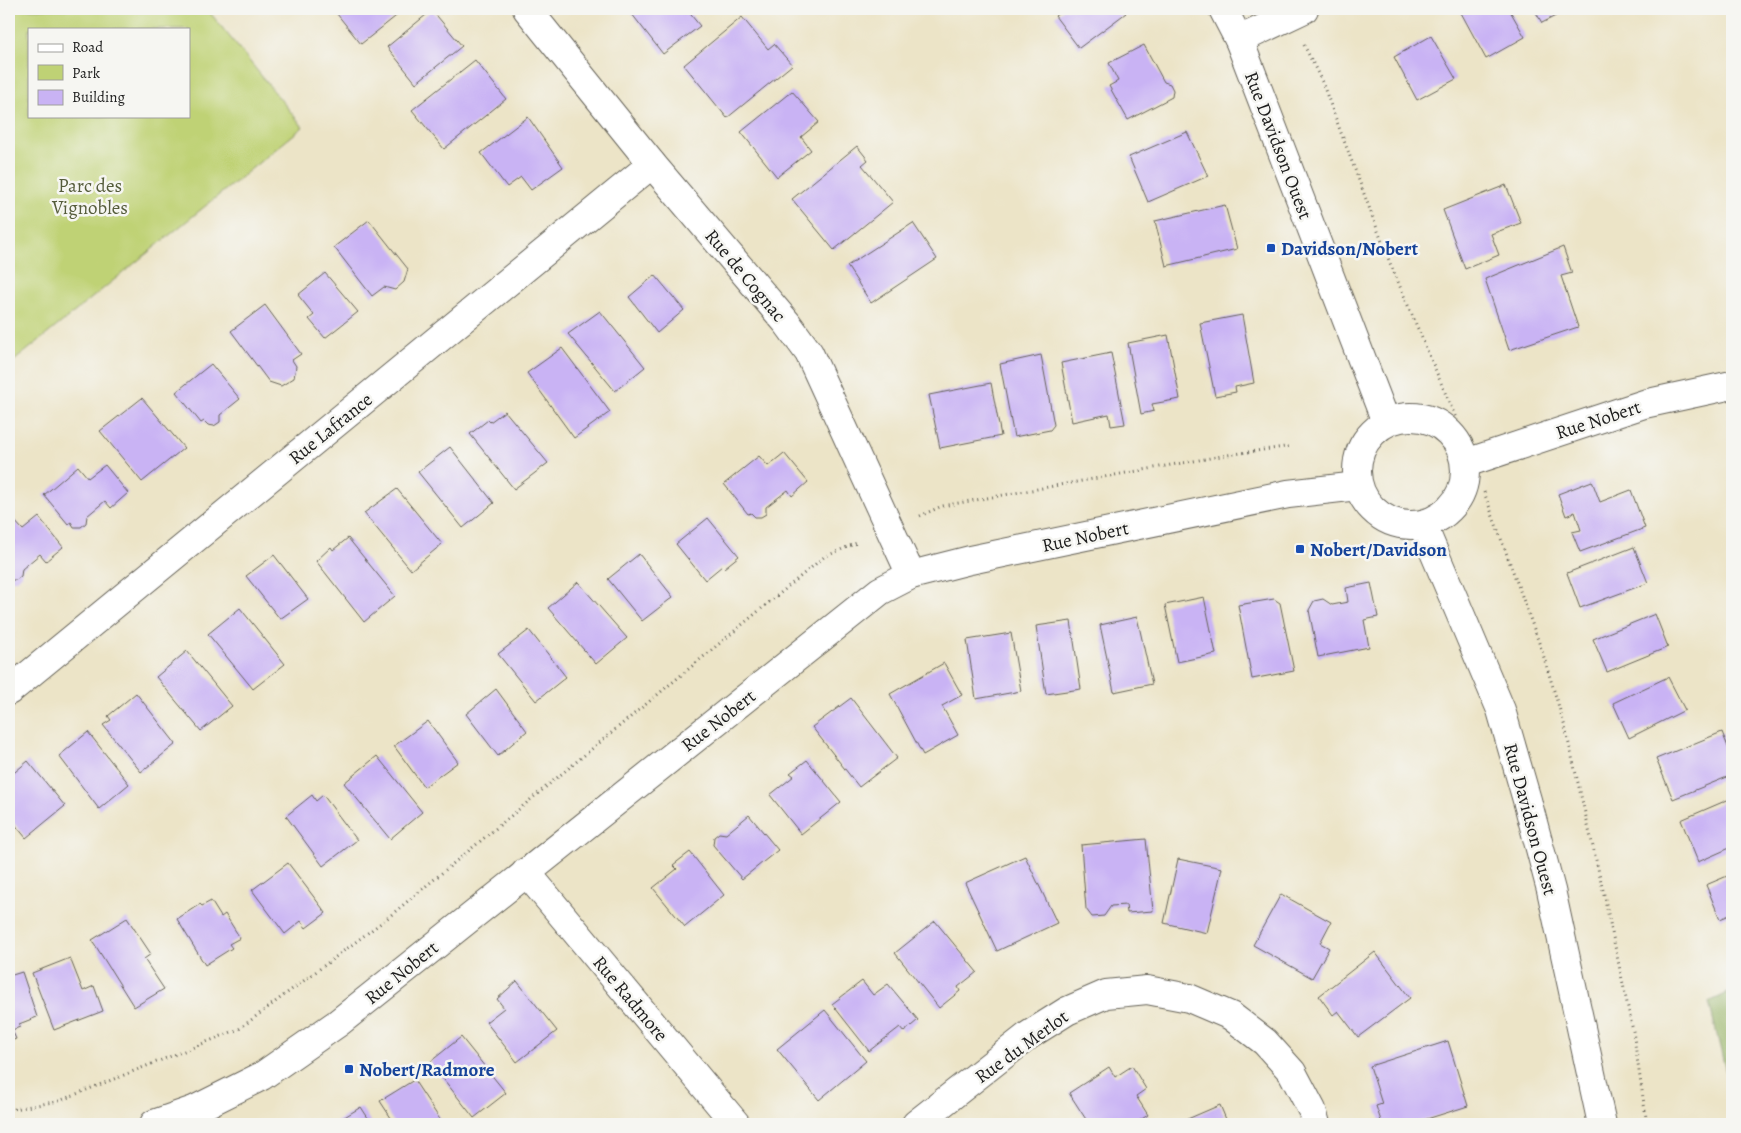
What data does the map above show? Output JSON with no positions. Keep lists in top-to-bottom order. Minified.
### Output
{"streets":{"street":["Rue Davidson Ouest","Rue de Cognac","Rue Nobert","Rue Lafrance","Rue Radmore","Rue du Merlot"]},"crossings":[["Rue Davidson Ouest","Rue Nobert"],["Rue de Cognac","Rue Nobert"],["Rue de Cognac","Rue Lafrance"],["Rue Nobert","Rue Radmore"]],"parks":["Parc des Vignobles"],"places":{"transit":["Davidson/Nobert","Nobert/Davidson","Nobert/Radmore"]},"legend":["Road","Park","Building"]}
